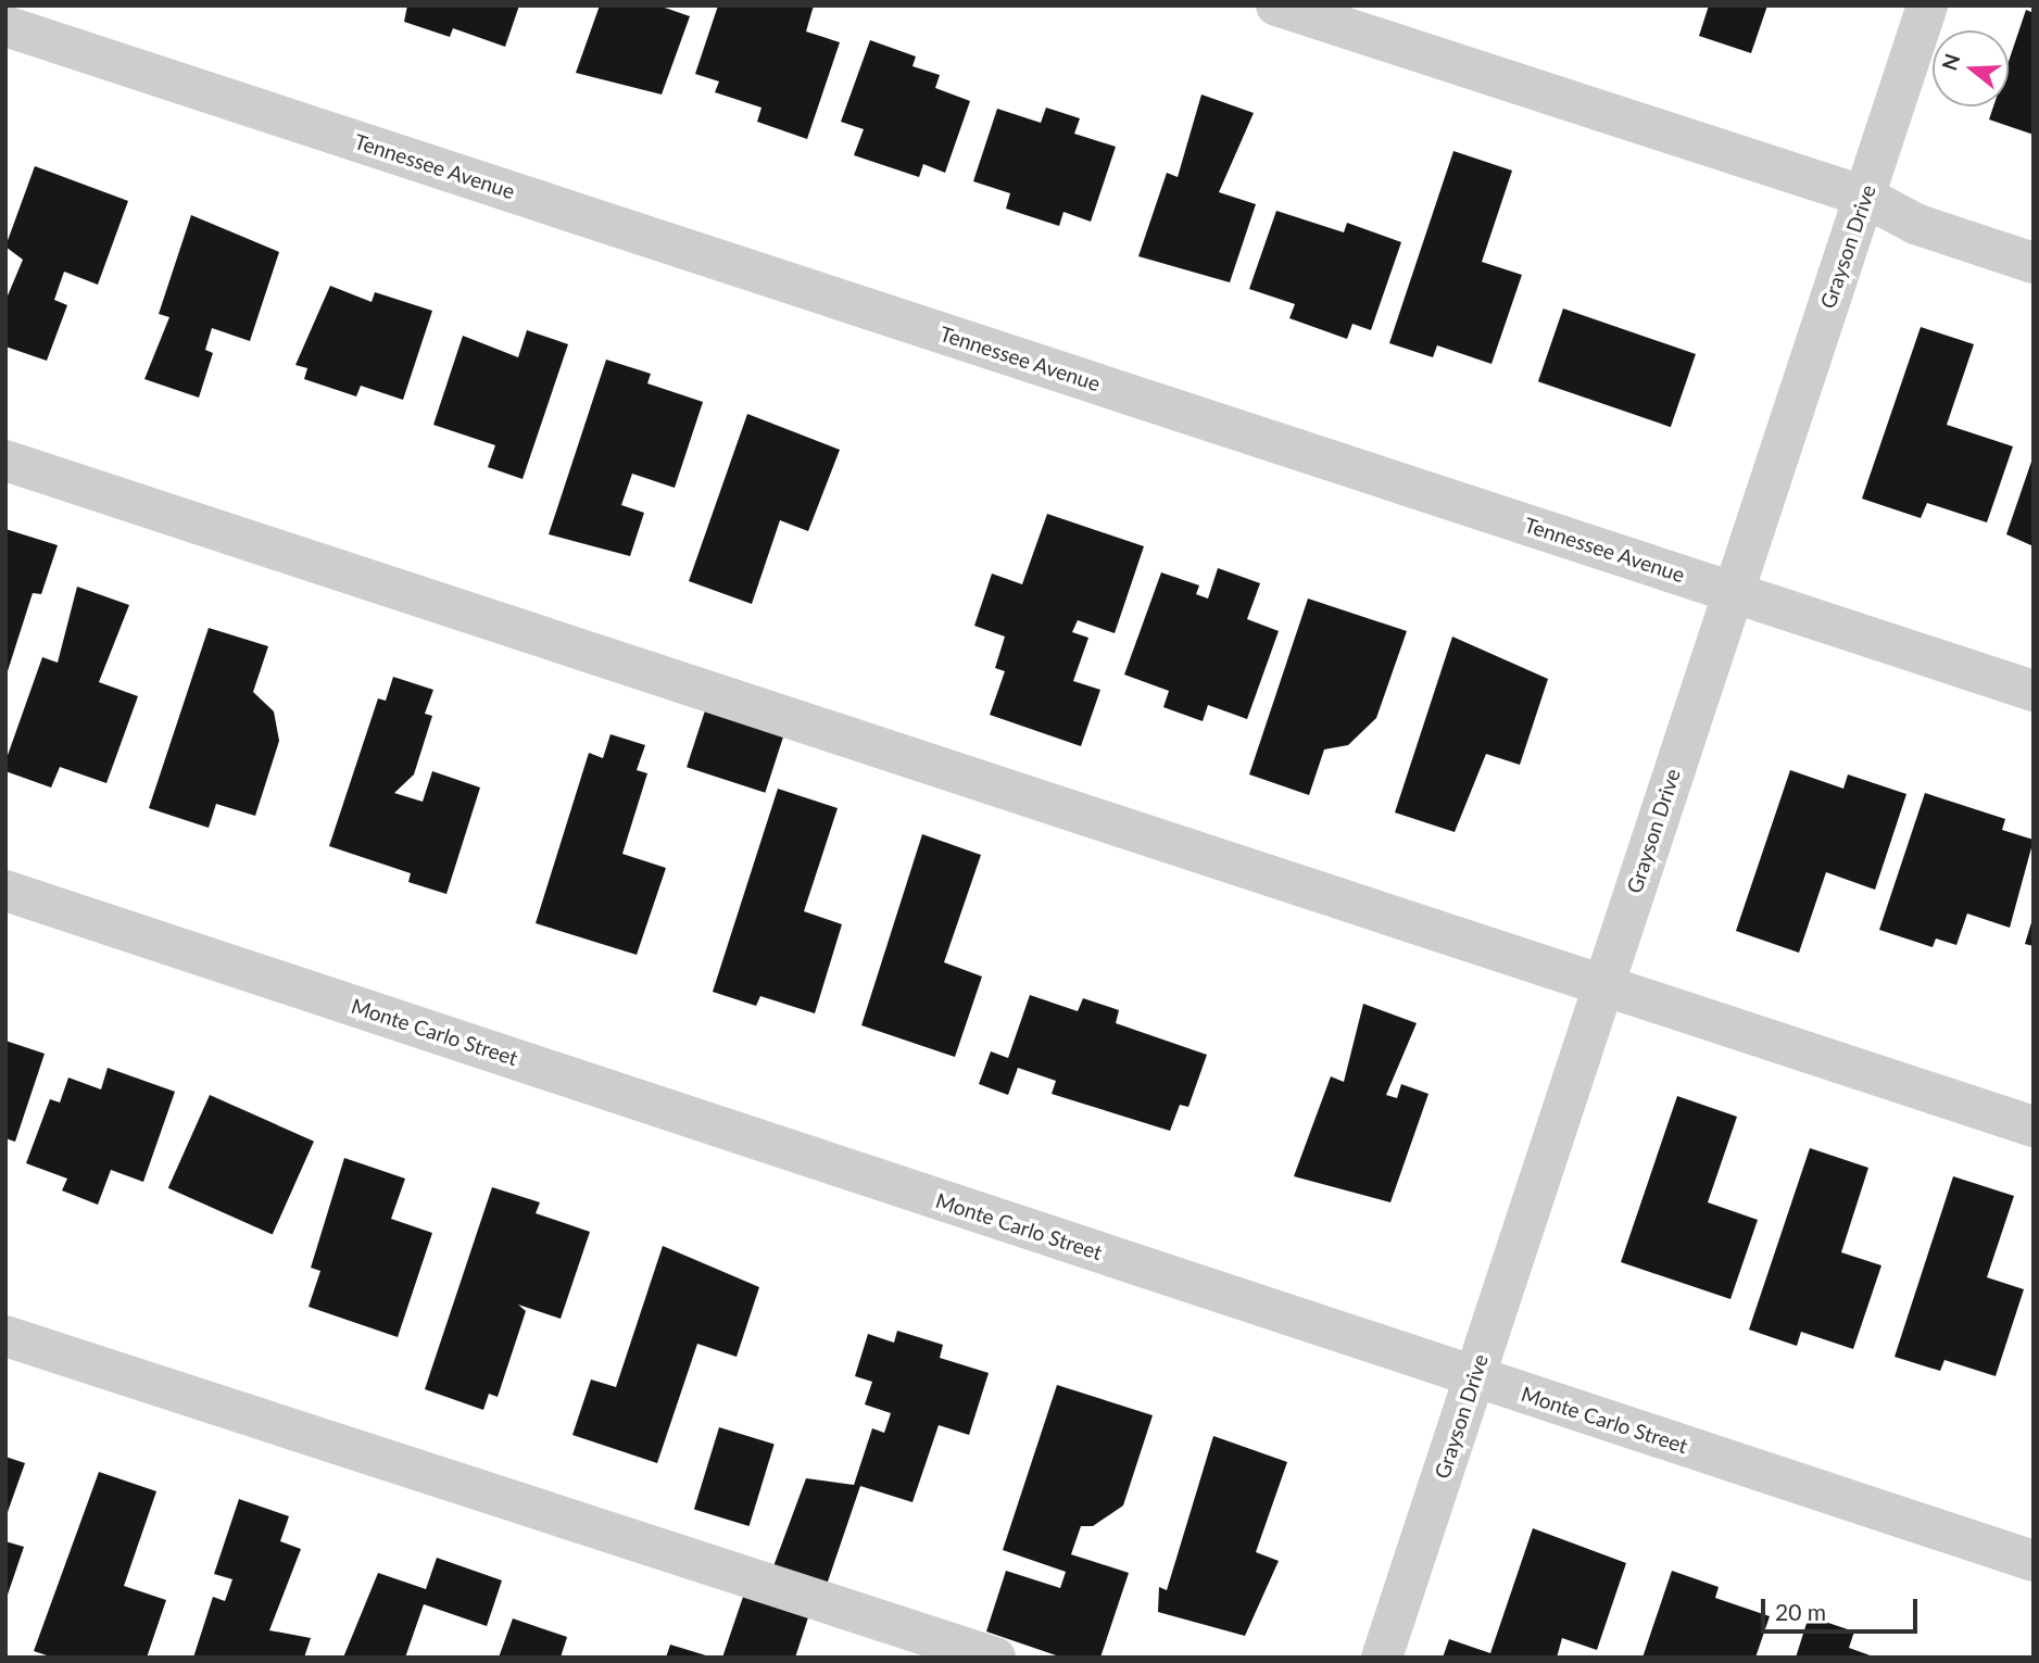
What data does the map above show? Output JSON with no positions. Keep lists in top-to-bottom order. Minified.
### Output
{"streets":{"street":["Tennessee Avenue","Grayson Drive","Monte Carlo Street"]},"crossings":[["Tennessee Avenue","Grayson Drive"],["Grayson Drive","Monte Carlo Street"]],"scale_bar":"20 m","north":"left"}
